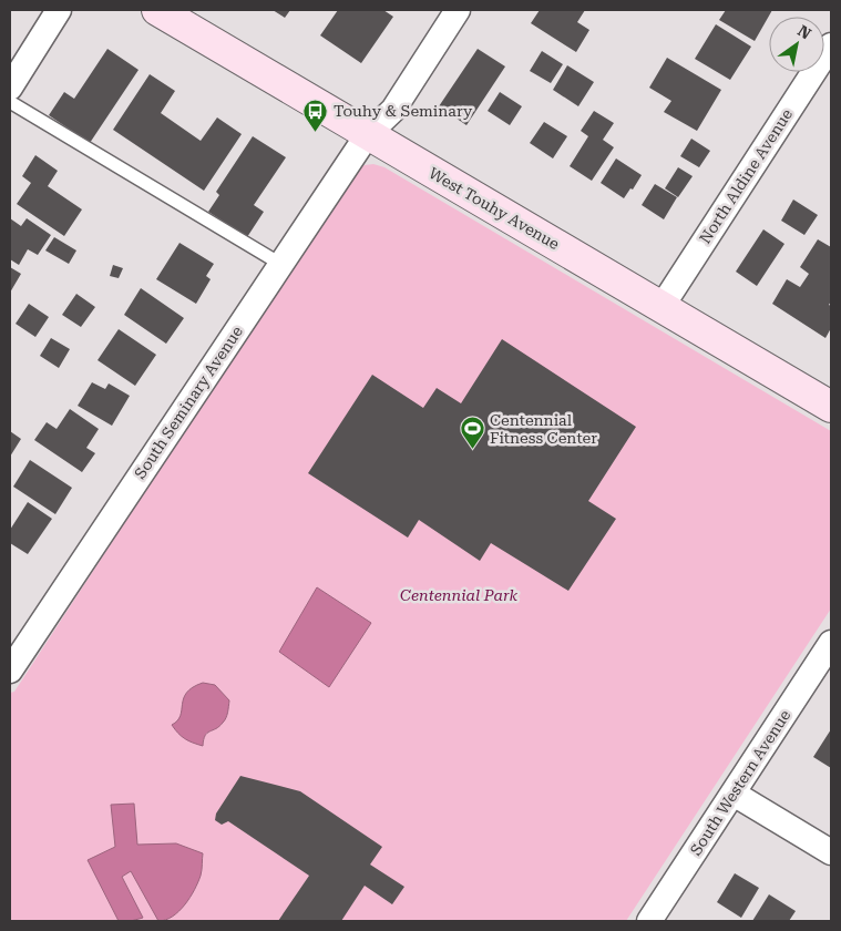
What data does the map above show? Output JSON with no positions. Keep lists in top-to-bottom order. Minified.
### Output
{"streets":{"main road":["West Touhy Avenue"],"street":["North Aldine Avenue","South Seminary Avenue","South Western Avenue"]},"crossings":[["North Aldine Avenue","West Touhy Avenue"],["West Touhy Avenue","South Seminary Avenue"]],"parks":["Centennial Park"],"places":{"bus stop":["Touhy & Seminary"],"sports":["Centennial Fitness Center"]},"north":"top right"}
